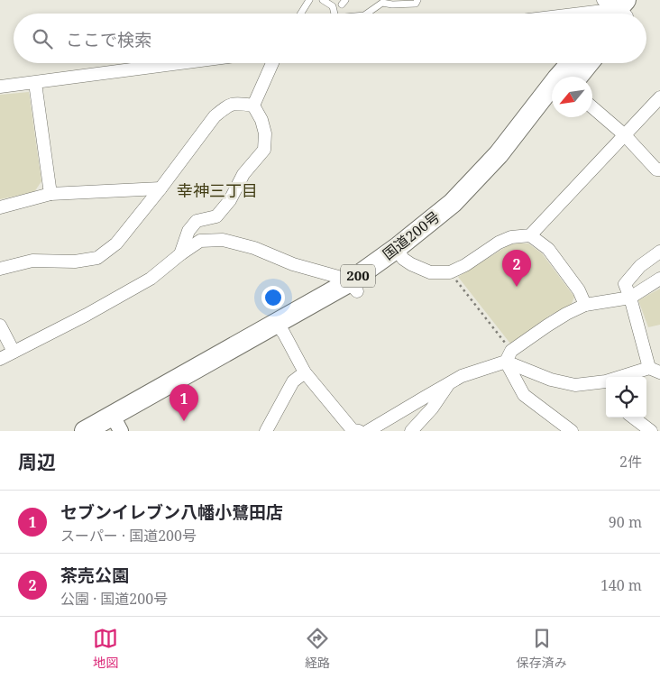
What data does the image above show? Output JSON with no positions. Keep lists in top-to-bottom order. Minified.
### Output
{"streets":{"highway":["国道200号","200"]},"districts":["幸神三丁目"],"north":"bottom left","page":{"search":"ここで検索","pins":["2","1"],"heading":["周辺","2件"],"list":[{"mark":"1","name":"セブンイレブン八幡小鷺田店","note":"スーパー · 国道200号","value":"90 m"},{"mark":"2","name":"茶売公園","note":"公園 · 国道200号","value":"140 m"}],"nav":["地図","経路","保存済み"]}}
